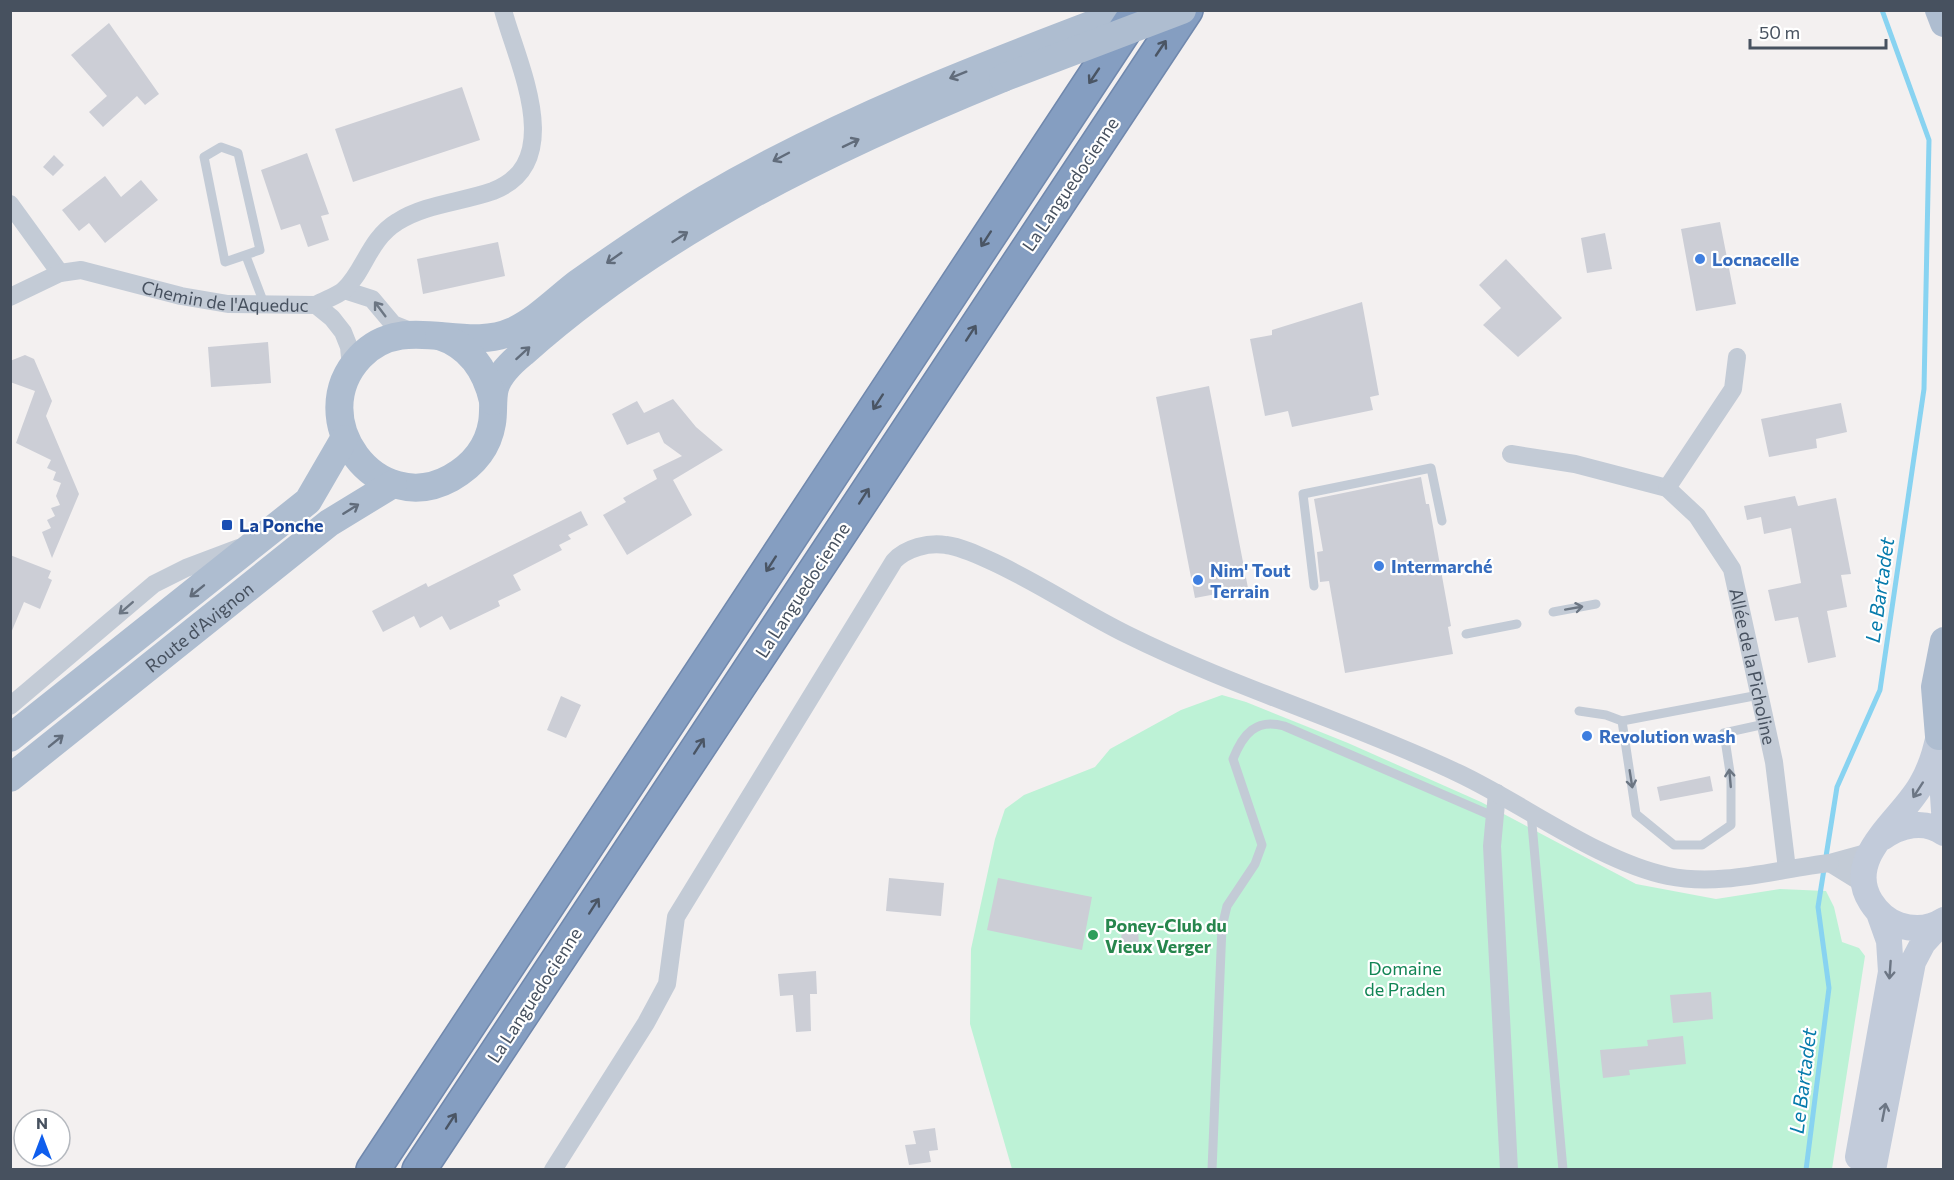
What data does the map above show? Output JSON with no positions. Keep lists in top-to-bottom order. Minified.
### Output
{"streets":{"highway":["La Languedocienne"],"main road":["Route d'Avignon"],"street":["Chemin de l'Aqueduc","Allée de la Picholine"]},"crossings":[["Chemin de l'Aqueduc","Route d'Avignon"]],"water":["Le Bartadet"],"parks":["Domaine de Praden"],"places":{"other":["Locnacelle","Intermarché","Nim' Tout Terrain","Revolution wash","Poney-Club du Vieux Verger"],"transit":["La Ponche"]},"scale_bar":"50 m","north":"top"}
